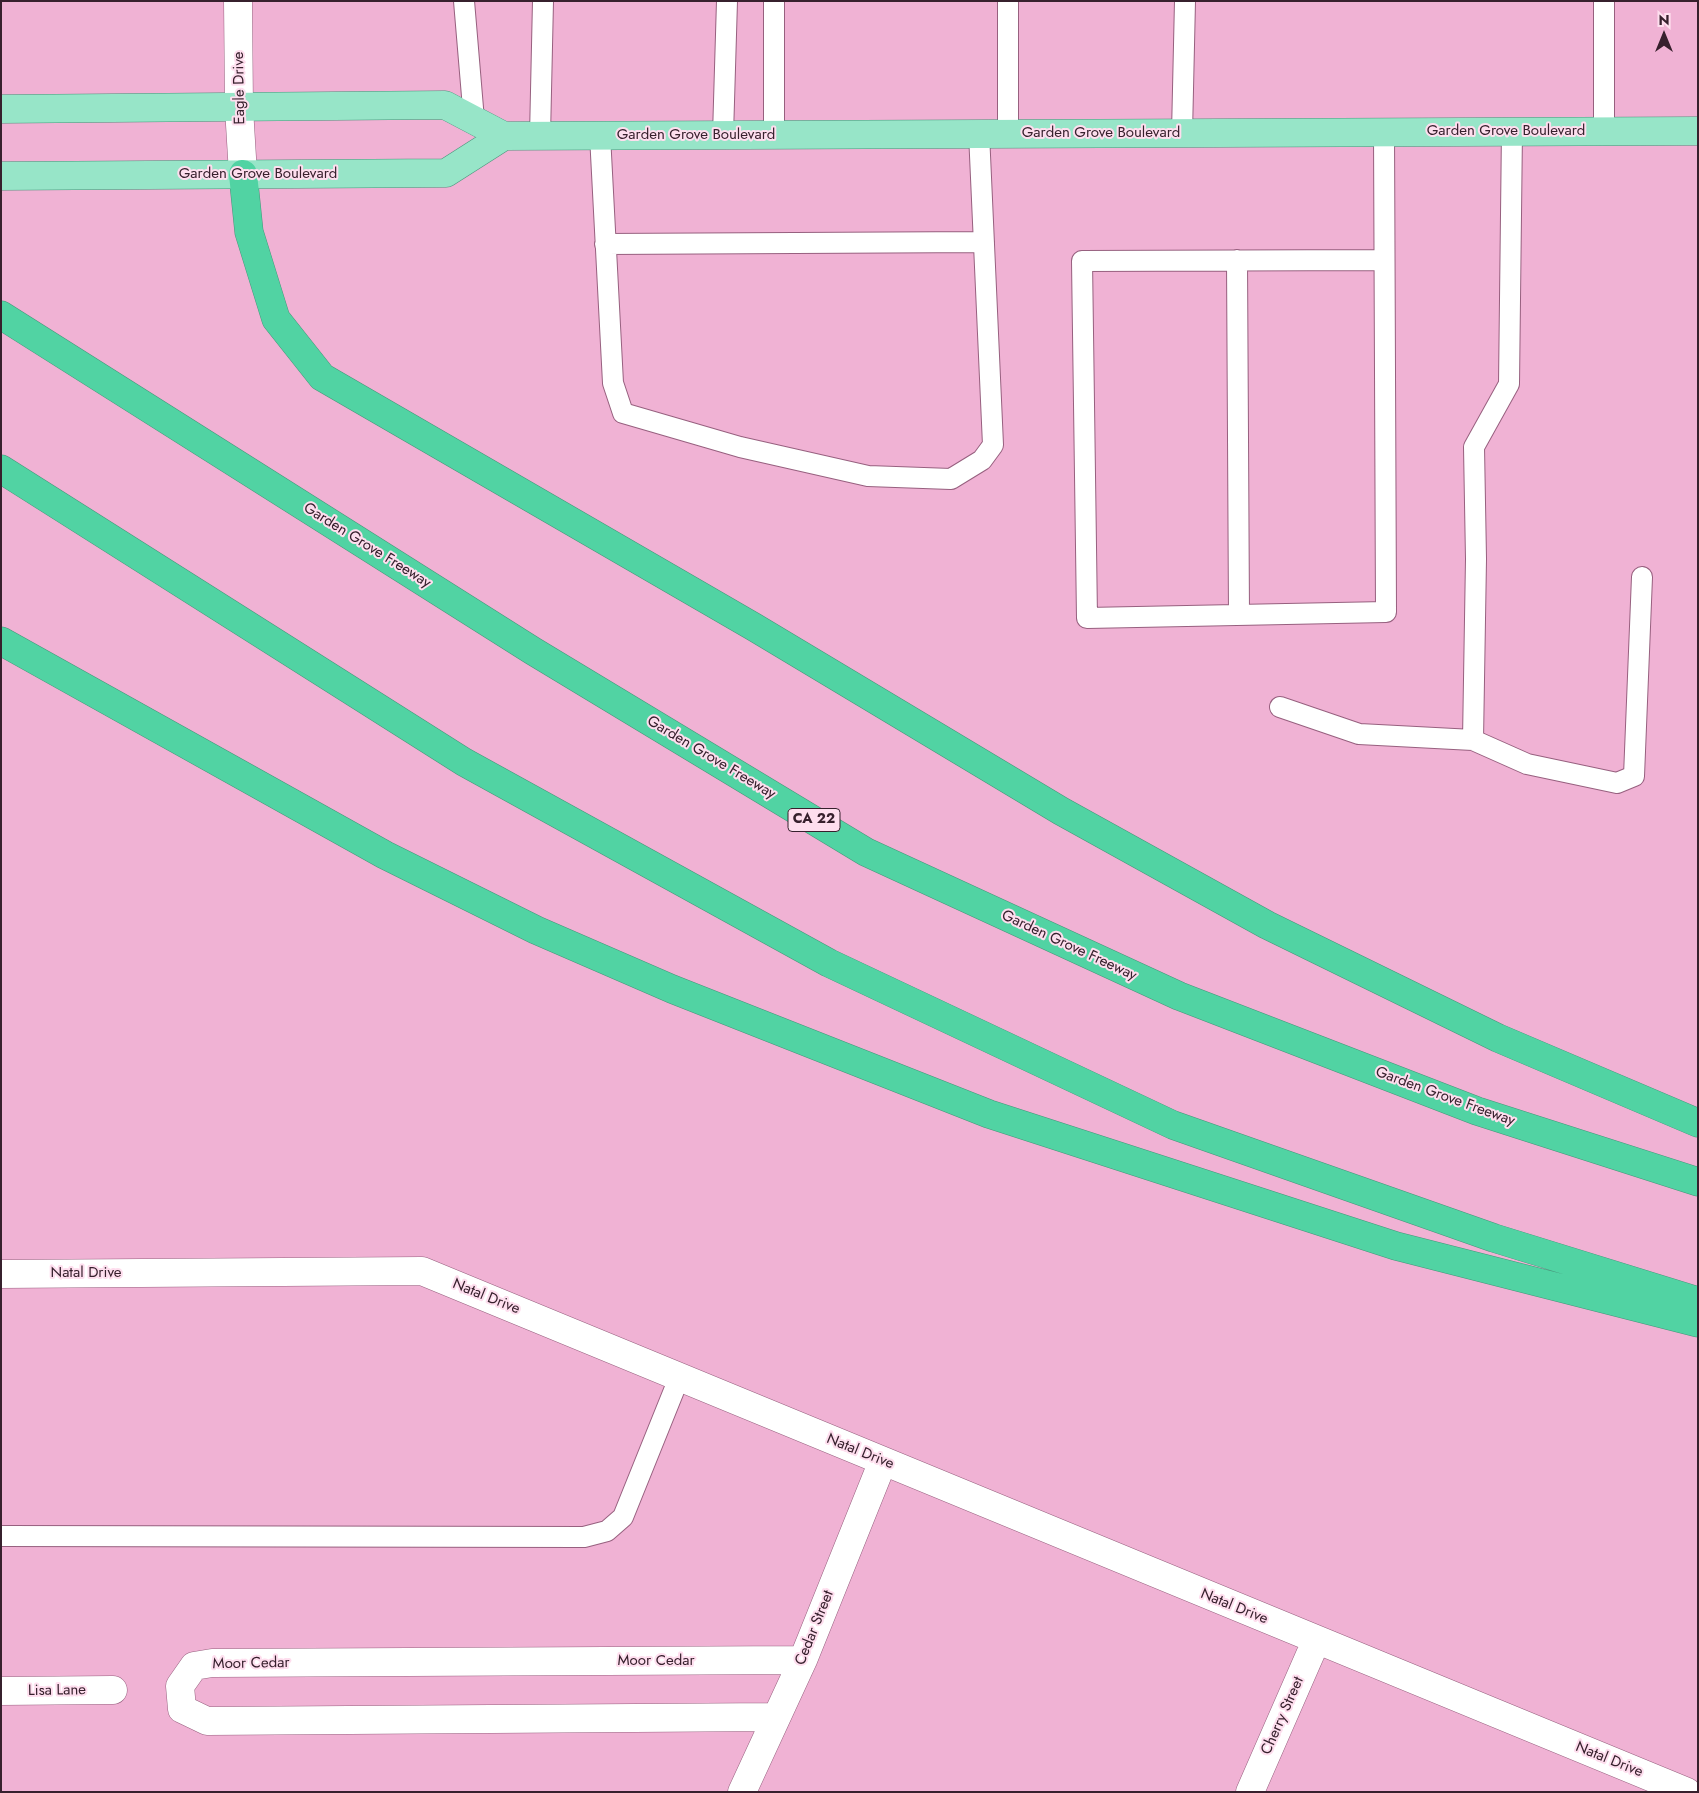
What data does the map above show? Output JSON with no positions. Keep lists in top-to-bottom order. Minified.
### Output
{"streets":{"highway":["Garden Grove Freeway","CA 22"],"main road":["Garden Grove Boulevard"],"street":["Eagle Drive","Natal Drive","Cedar Street","Moor Cedar","Lisa Lane","Cherry Street"]},"crossings":[["Eagle Drive","Garden Grove Boulevard"],["Natal Drive","Cedar Street"],["Natal Drive","Cherry Street"],["Cedar Street","Moor Cedar"]],"north":"top"}
